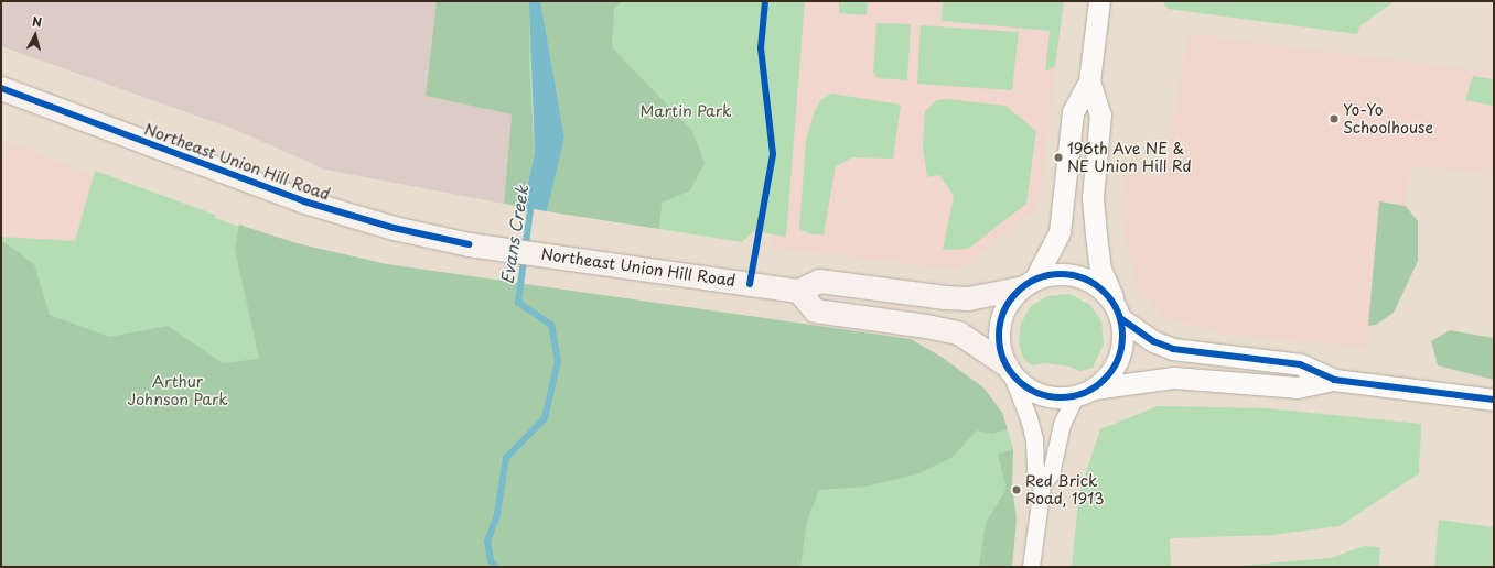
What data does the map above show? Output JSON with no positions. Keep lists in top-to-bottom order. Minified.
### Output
{"streets":{"main road":["Northeast Union Hill Road"]},"water":["Evans Creek"],"parks":["Martin Park","Arthur Johnson Park"],"places":["Yo-Yo Schoolhouse","196th Ave NE & NE Union Hill Rd","Red Brick Road, 1913"],"north":"top"}
